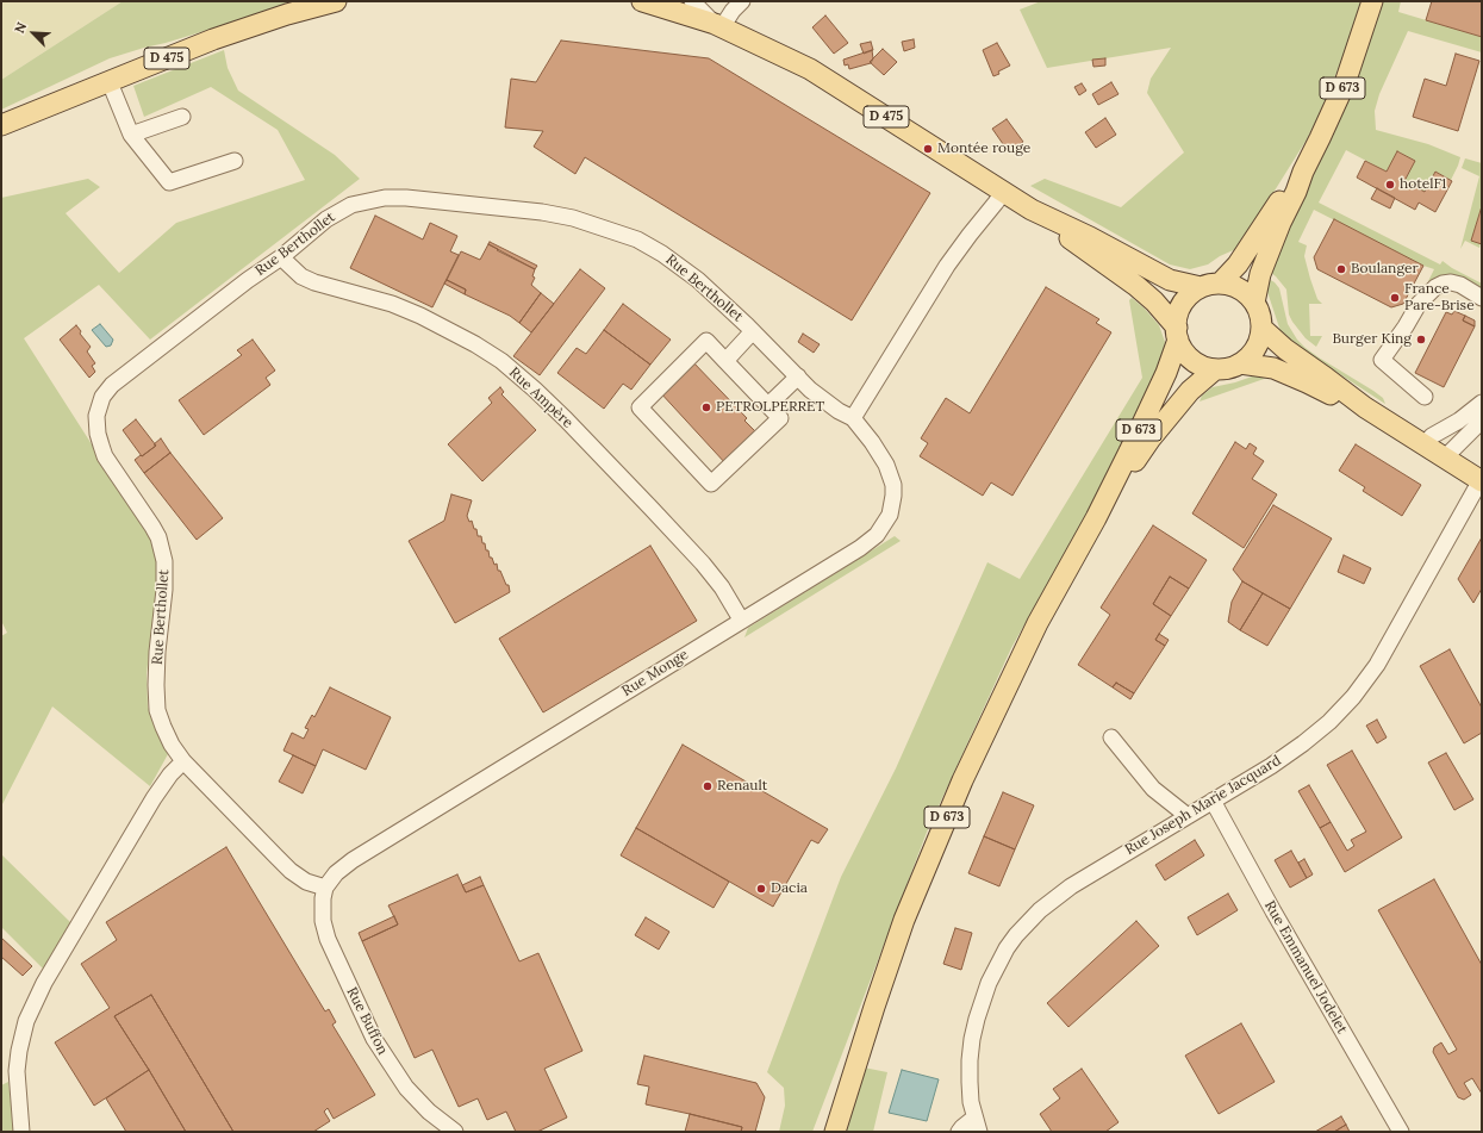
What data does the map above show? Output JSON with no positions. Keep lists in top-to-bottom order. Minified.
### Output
{"streets":{"main road":["D 475","D 673"],"street":["Rue Berthollet","Rue Ampère","Rue Monge","Rue Joseph Marie Jacquard","Rue Emmanuel Jodelet","Rue Buffon"]},"crossings":[["D 475","D 673"],["Rue Berthollet","Rue Ampère"],["Rue Berthollet","Rue Monge"],["Rue Berthollet","Rue Buffon"],["Rue Ampère","Rue Monge"],["Rue Monge","Rue Buffon"],["Rue Joseph Marie Jacquard","Rue Emmanuel Jodelet"]],"places":["Montée rouge","hotelF1","Boulanger","France Pare-Brise","Burger King","PETROLPERRET","Renault","Dacia"],"north":"top left"}
